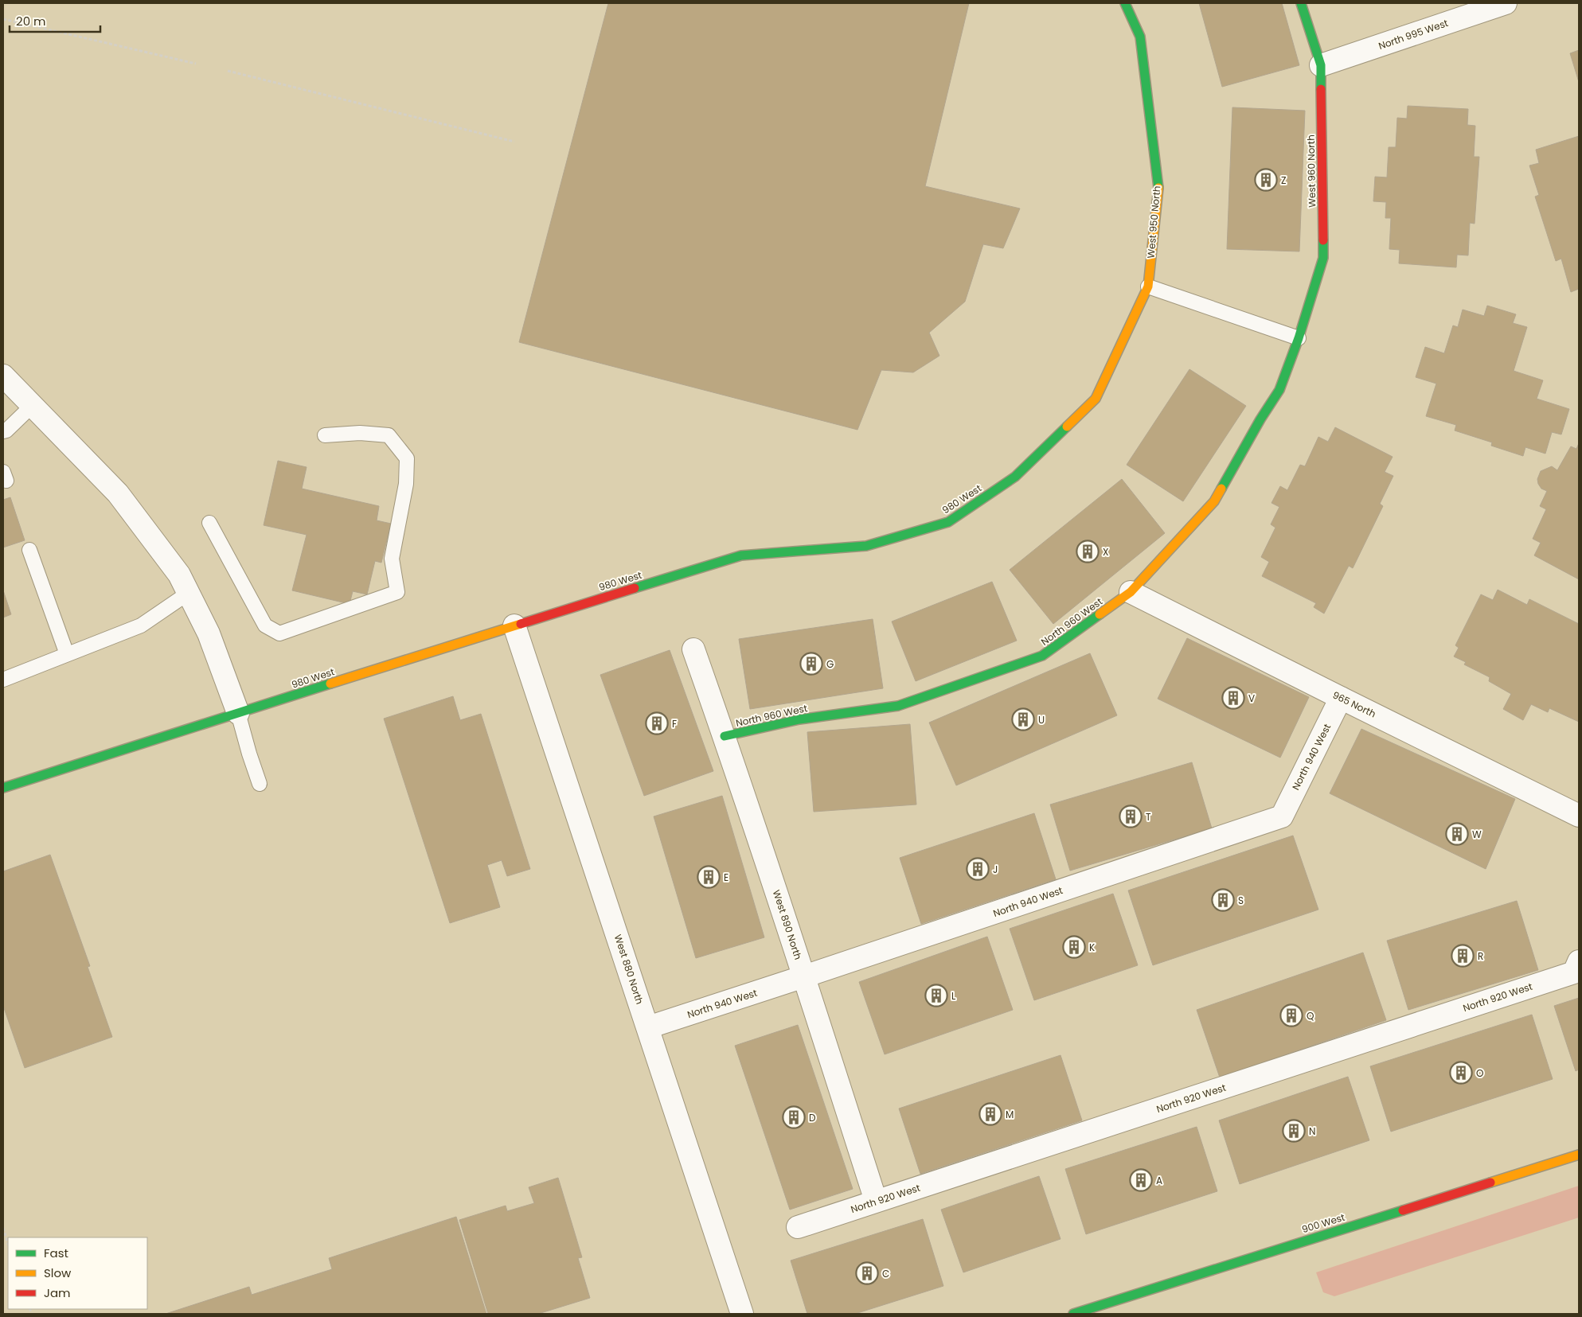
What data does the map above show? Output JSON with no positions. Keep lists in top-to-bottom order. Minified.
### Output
{"streets":{"street":["North 995 West","West 960 North","West 950 North","980 West","North 960 West","965 North","North 940 West","West 890 North","West 880 North","North 920 West","900 West"]},"crossings":[["North 995 West","West 960 North"],["West 960 North","North 960 West"],["West 950 North","980 West"],["980 West","West 880 North"],["North 960 West","965 North"],["North 960 West","West 890 North"],["965 North","North 940 West"],["North 940 West","West 890 North"],["North 940 West","West 880 North"],["West 890 North","North 920 West"]],"places":{"building":["Z","X","G","V","U","F","T","W","J","E","S","K","R","L","Q","O","M","D","N","A","C"]},"legend":["Fast","Slow","Jam"],"scale_bar":"20 m"}
